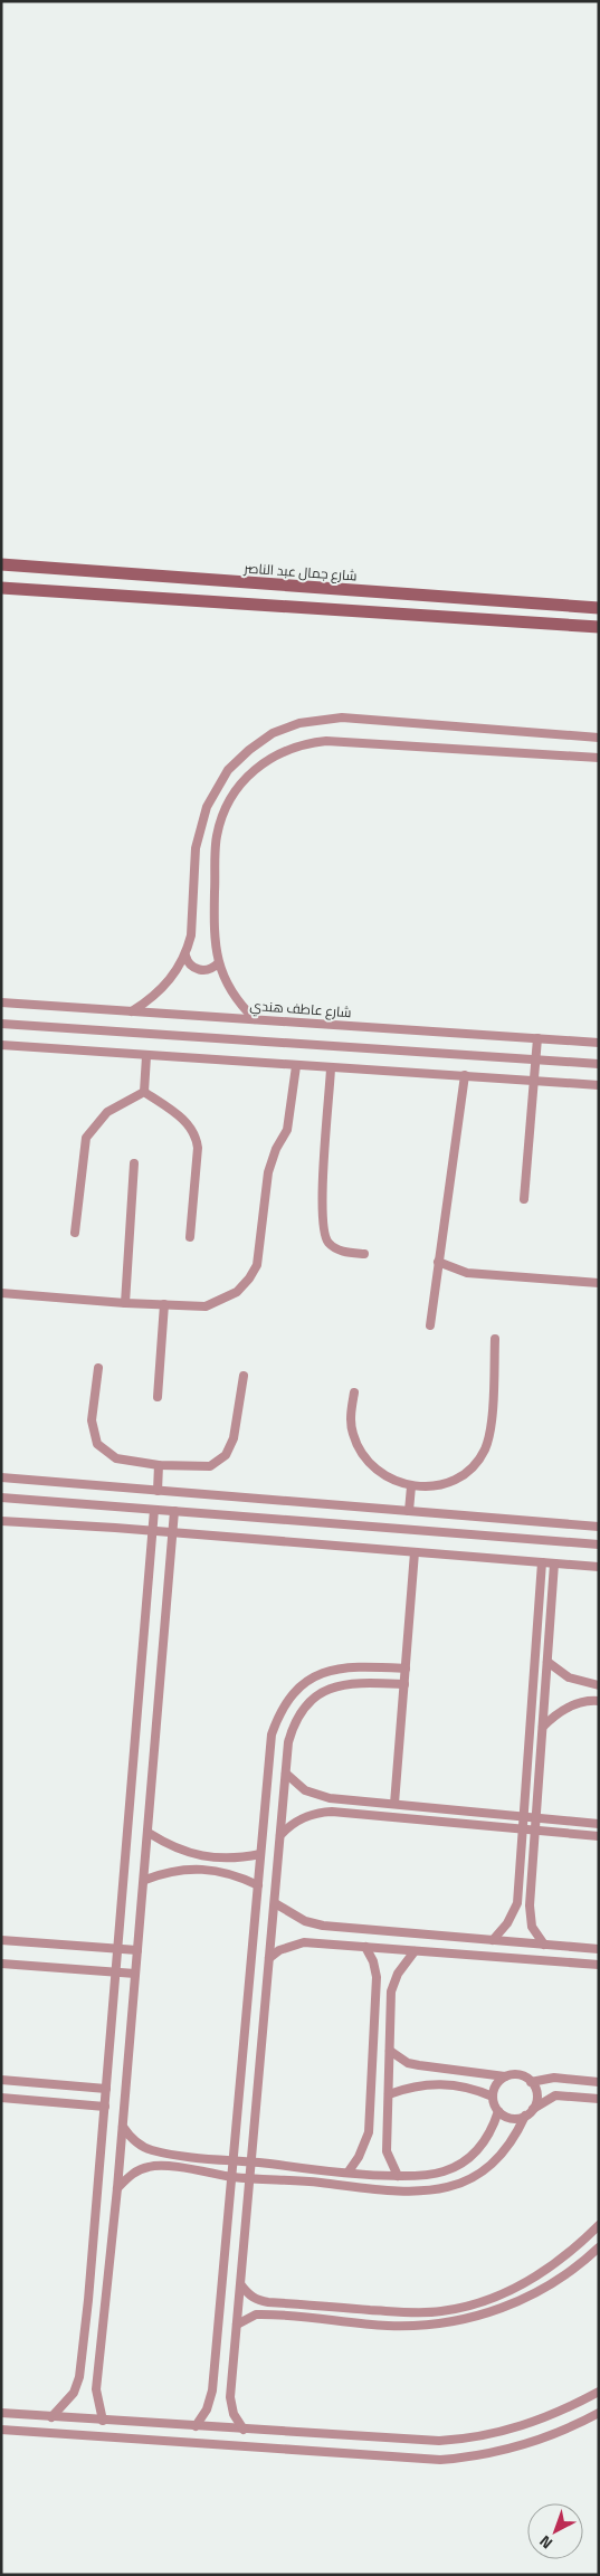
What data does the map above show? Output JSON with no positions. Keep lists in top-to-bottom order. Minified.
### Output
{"streets":{"main road":["شارع جمال عبد الناصر"],"street":["شارع عاطف هندي"]},"north":"bottom left"}
